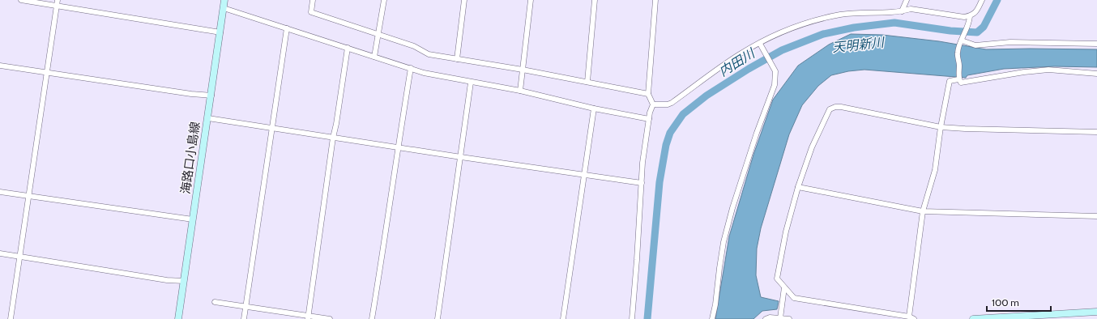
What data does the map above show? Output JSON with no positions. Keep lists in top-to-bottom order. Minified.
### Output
{"streets":{"main road":["海路口小島線"]},"water":["天明新川","内田川"],"scale_bar":"100 m"}
